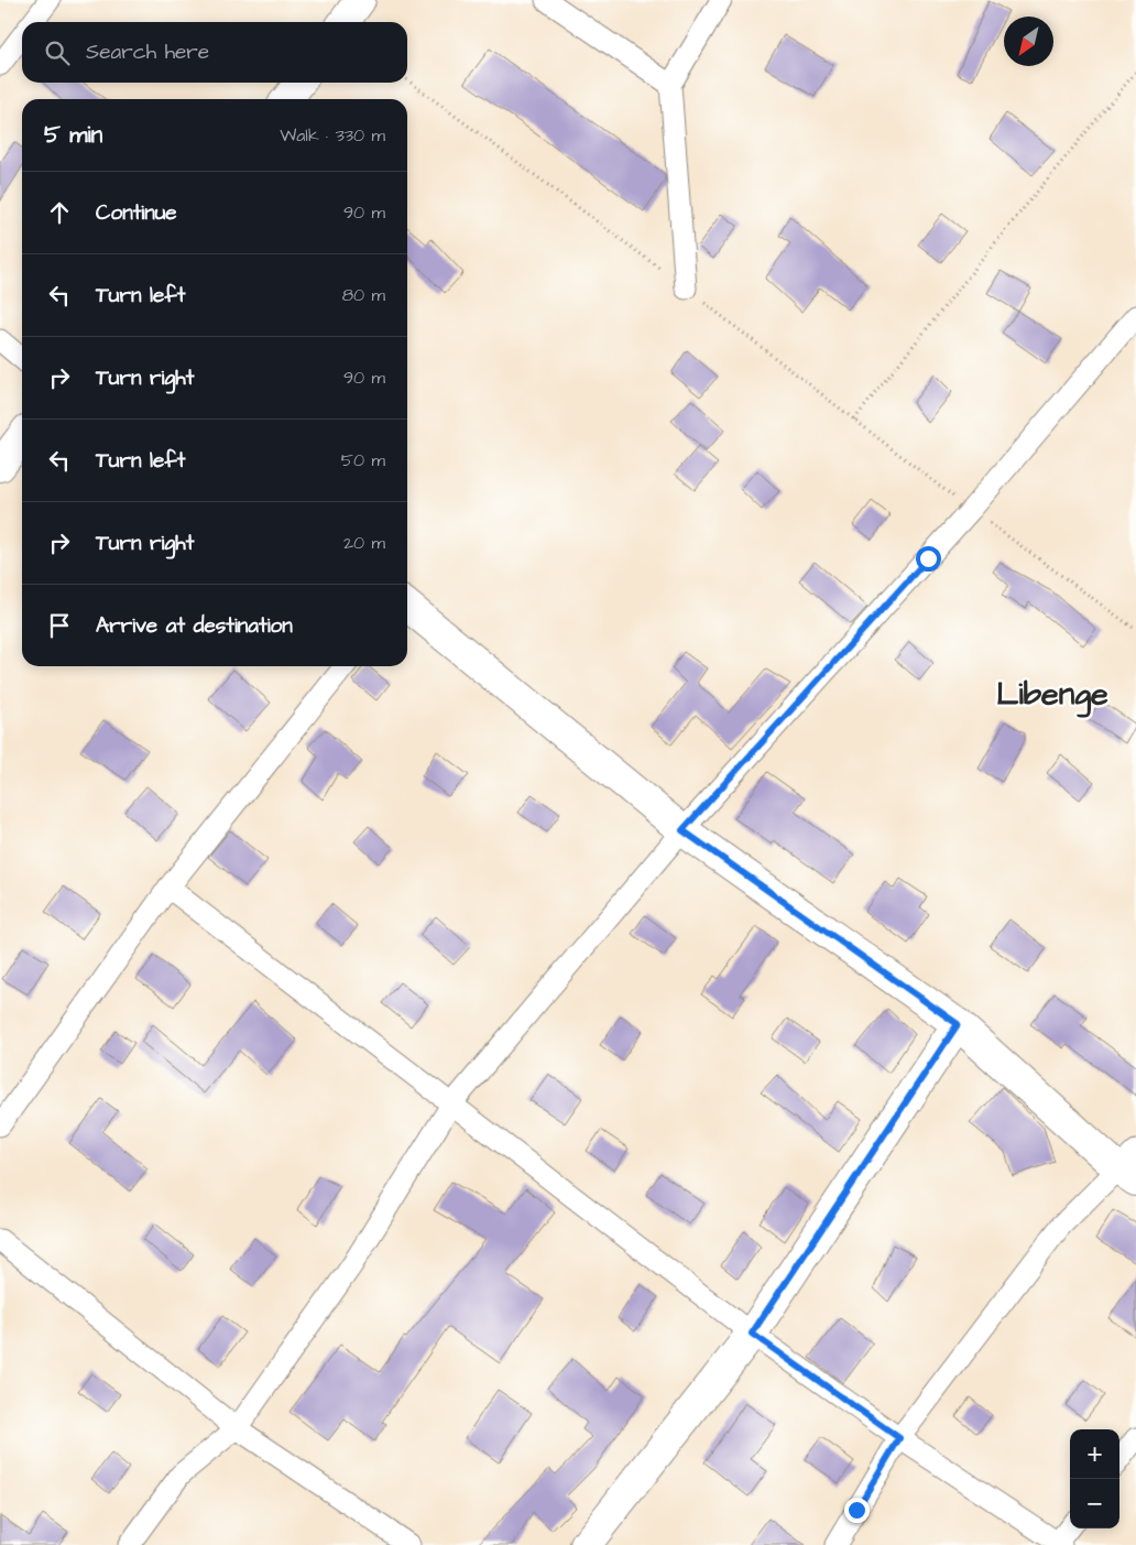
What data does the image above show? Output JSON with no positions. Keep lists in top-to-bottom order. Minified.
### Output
{"districts":["Libenge"],"north":"bottom left","page":{"search":"Search here","heading":["5 min","Walk · 330 m"],"list":[["Continue","90 m"],["Turn left","80 m"],["Turn right","90 m"],["Turn left","50 m"],["Turn right","20 m"],"Arrive at destination"],"map_buttons":["+","−"]}}
